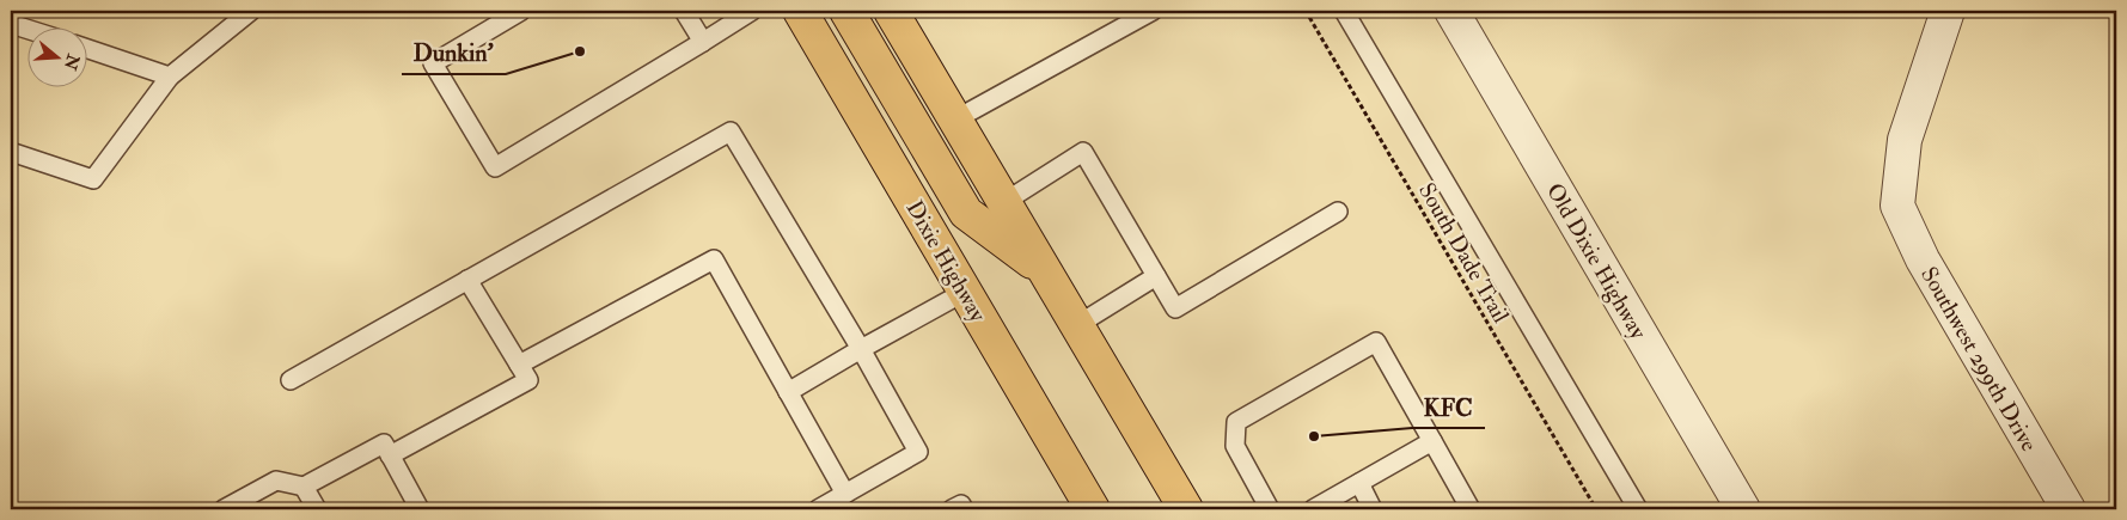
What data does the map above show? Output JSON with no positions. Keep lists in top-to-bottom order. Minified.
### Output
{"streets":{"highway":["Dixie Highway"],"street":["Old Dixie Highway","Southwest 299th Drive"],"path":["South Dade Trail"]},"places":["Dunkin'","KFC"],"north":"right"}
